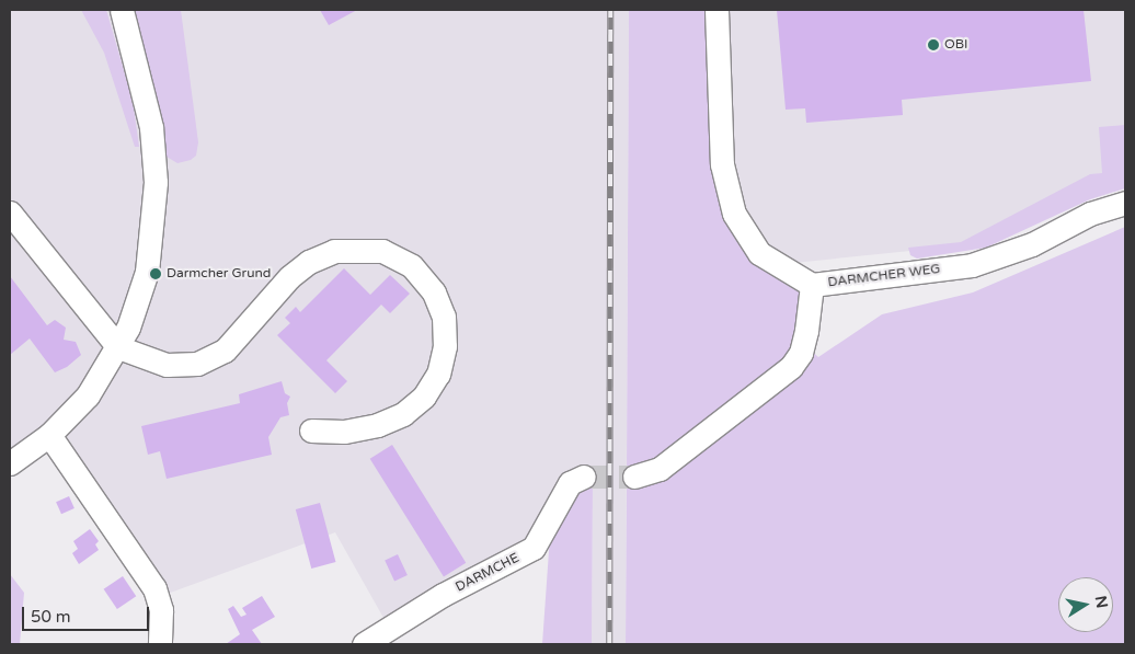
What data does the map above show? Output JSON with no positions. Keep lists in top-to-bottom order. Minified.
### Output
{"streets":{"street":["DARMCHER WEG","DARMCHE"]},"places":["OBI","Darmcher Grund"],"scale_bar":"50 m","north":"right"}
